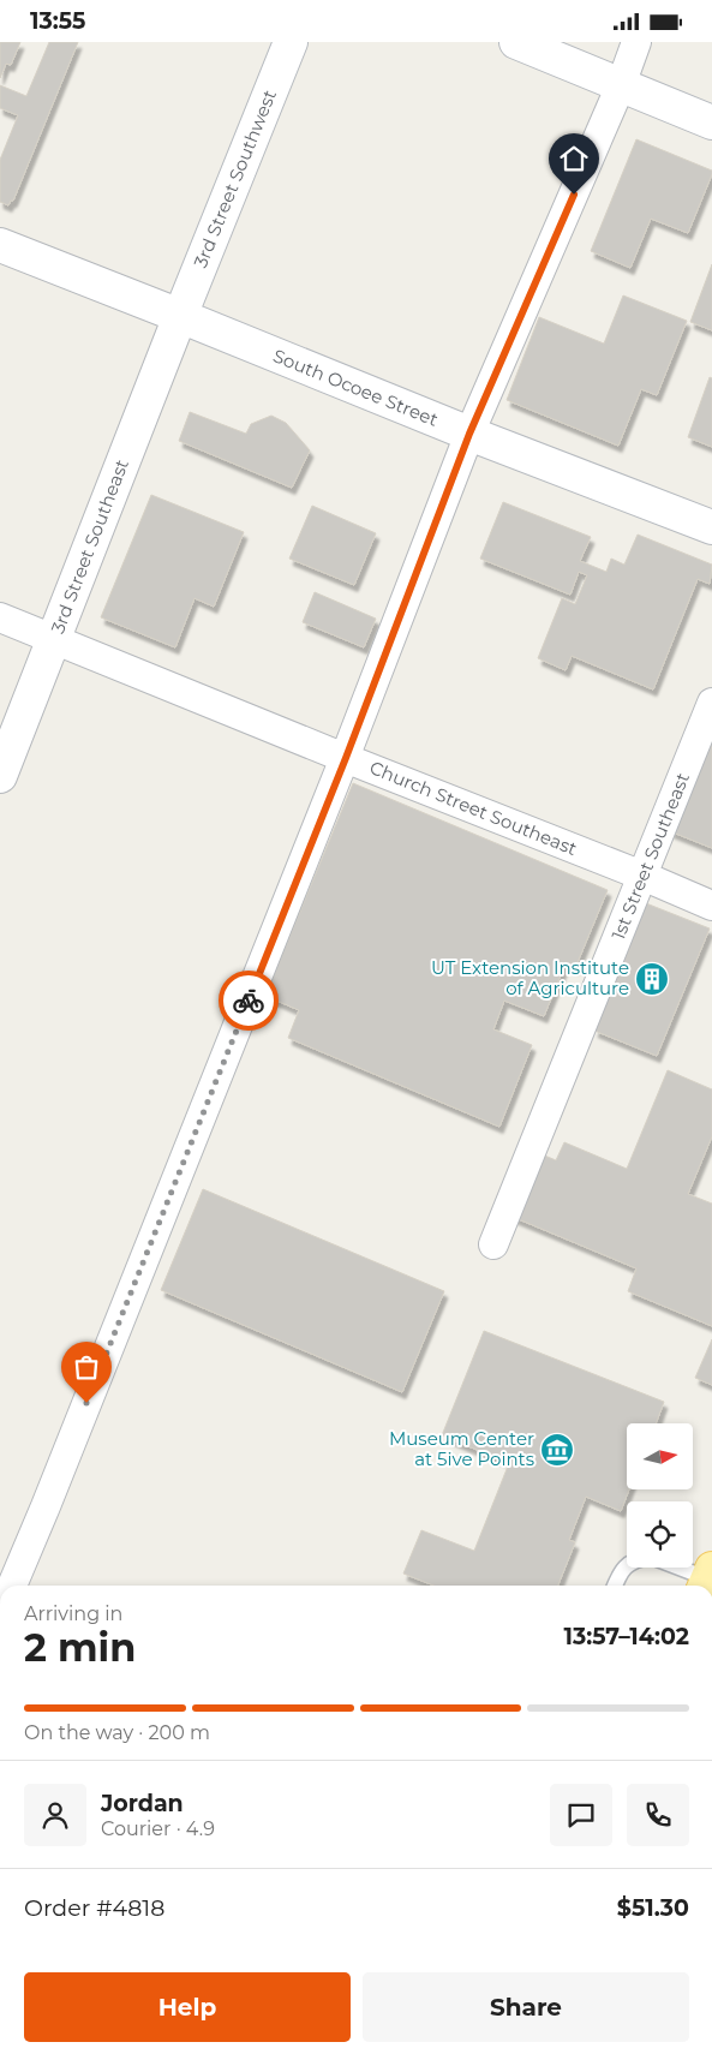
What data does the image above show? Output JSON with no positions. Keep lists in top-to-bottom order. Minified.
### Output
{"streets":{"main road":["3rd Street Southwest","South Ocoee Street","3rd Street Southeast"],"street":["Church Street Southeast","1st Street Southeast"]},"crossings":[["3rd Street Southwest","South Ocoee Street"],["3rd Street Southwest","3rd Street Southeast"],["South Ocoee Street","3rd Street Southeast"],["3rd Street Southeast","Church Street Southeast"],["Church Street Southeast","1st Street Southeast"]],"places":{"building":["UT Extension Institute of Agriculture"],"museum":["Museum Center at 5ive Points"]},"north":"right","page":{"status":"13:55","heading":["2 min","Arriving in","13:57–14:02"],"panel":["Jordan","Courier · 4.9","Order #4818","$51.30"],"bar":"On the way · 200 m","buttons":["Help","Share"]}}
